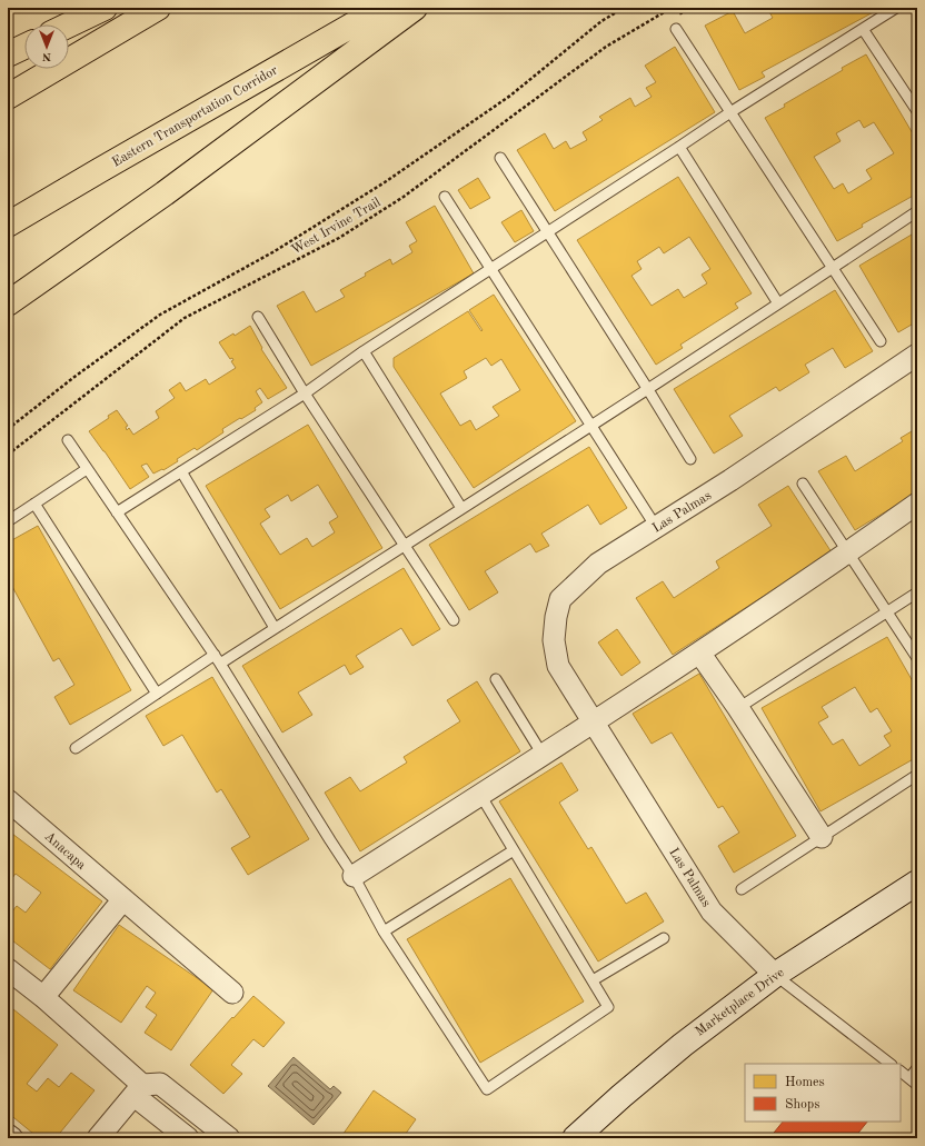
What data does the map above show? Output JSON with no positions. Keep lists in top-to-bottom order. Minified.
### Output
{"streets":{"highway":["Eastern Transportation Corridor"],"street":["Las Palmas","Anacapa","Marketplace Drive"],"path":["West Irvine Trail"]},"crossings":[["Las Palmas","Marketplace Drive"]],"legend":["Homes","Shops"],"north":"bottom"}
